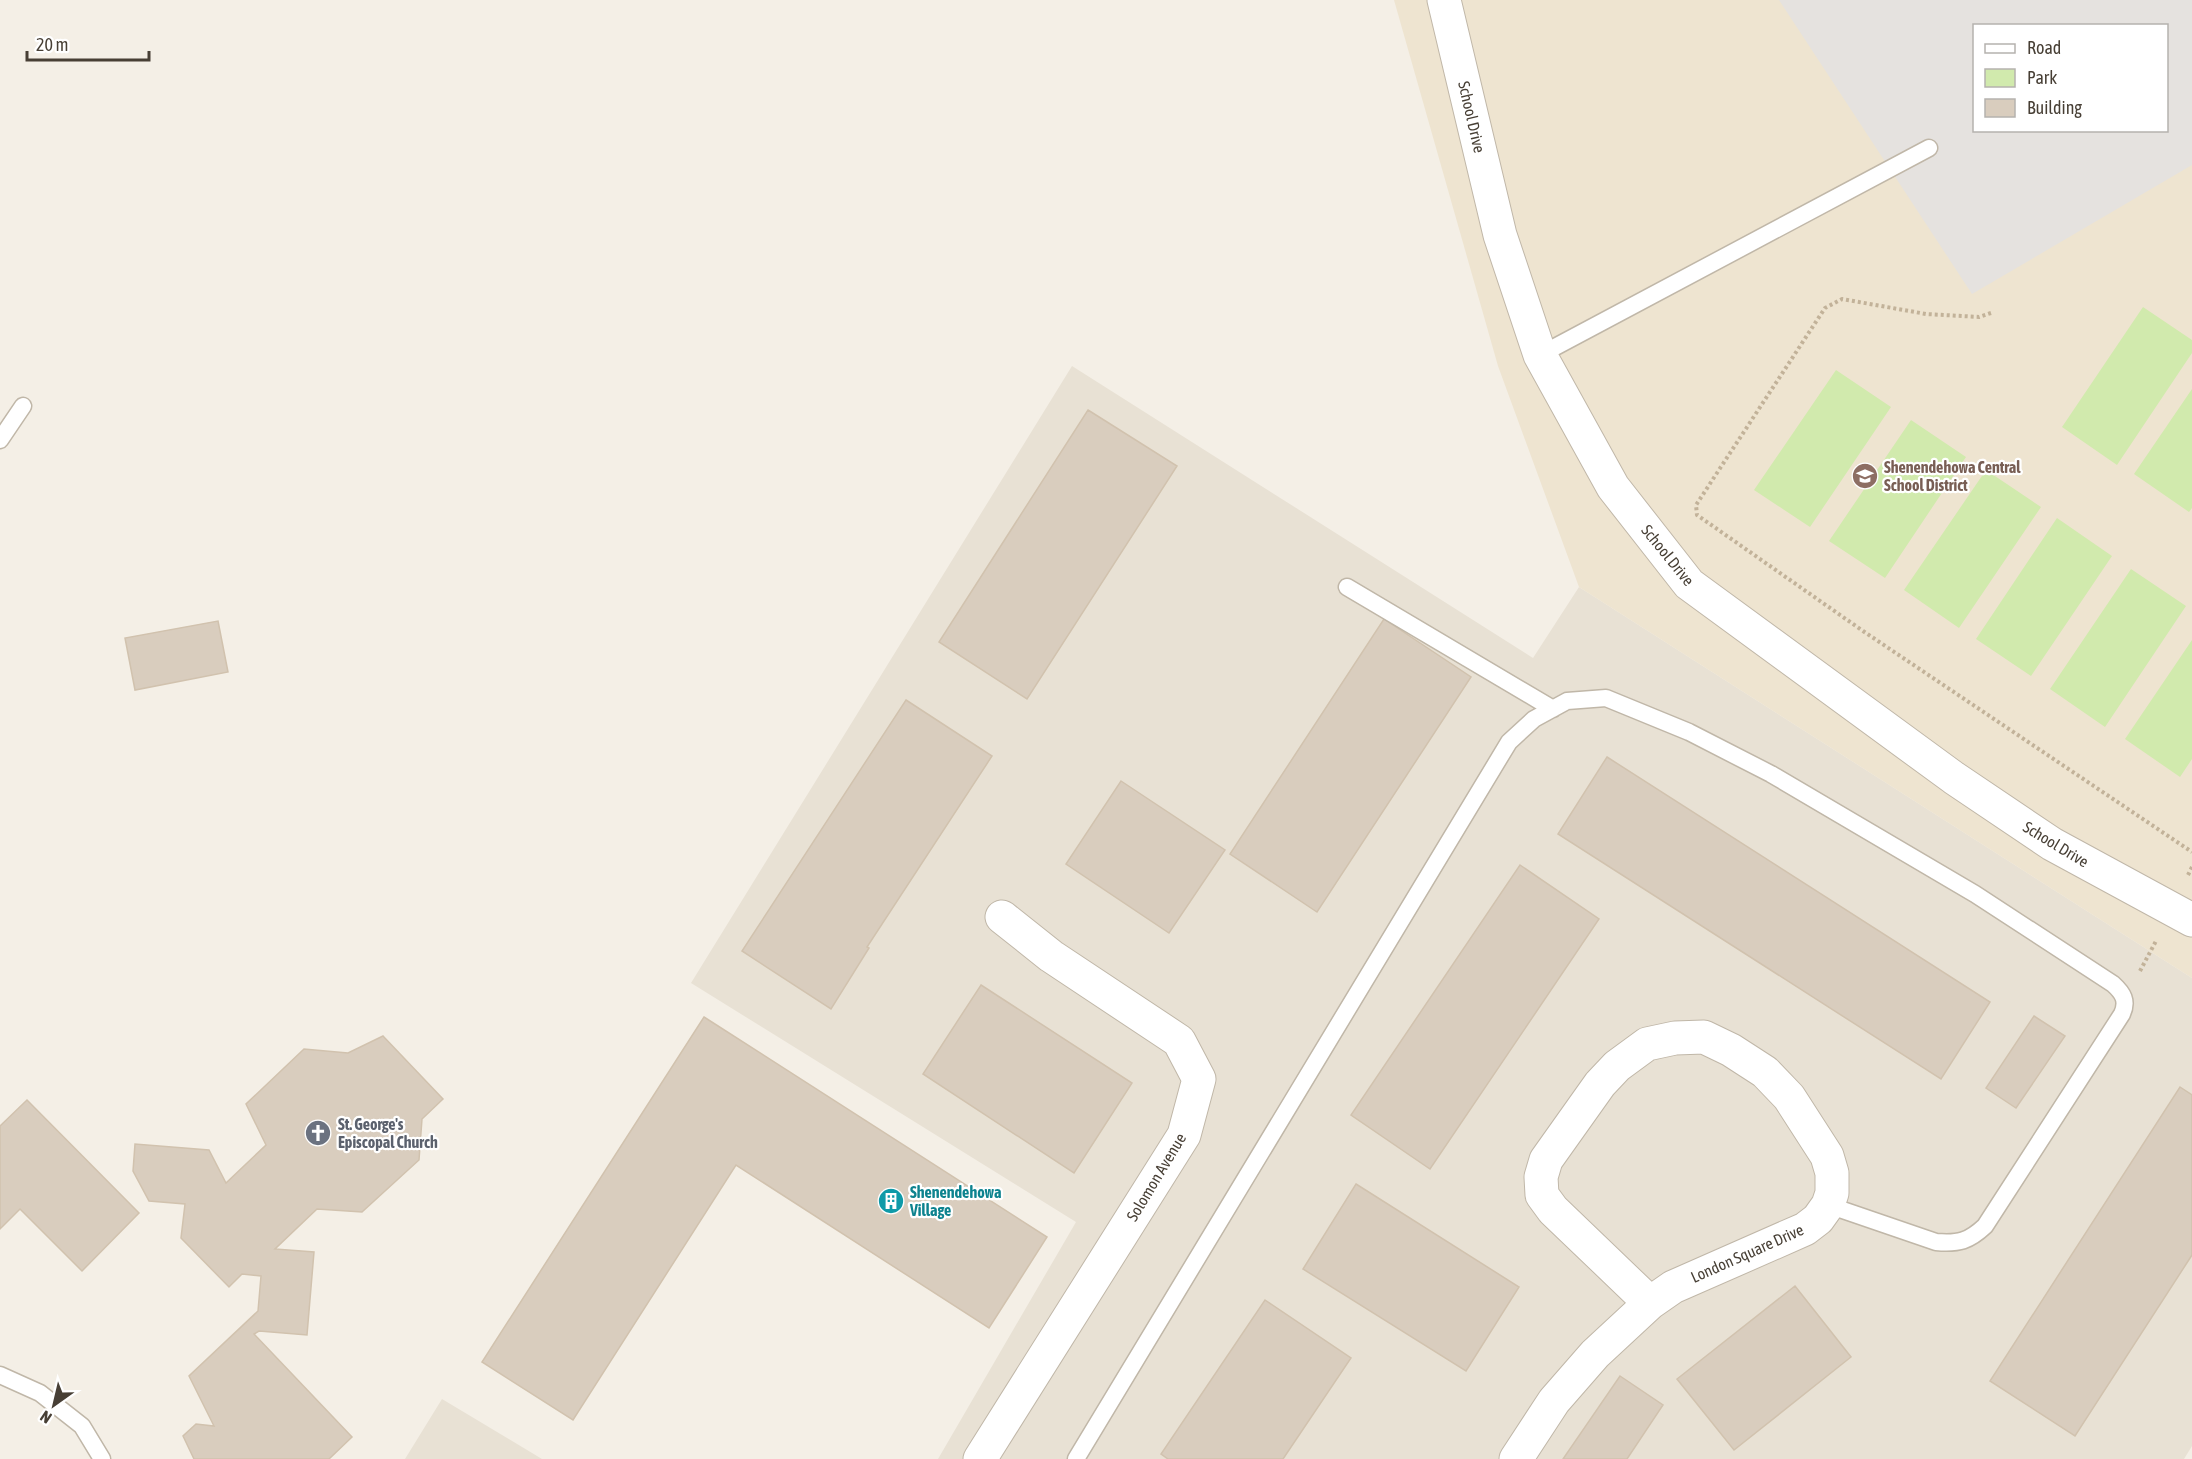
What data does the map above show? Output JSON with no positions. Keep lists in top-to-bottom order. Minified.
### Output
{"streets":{"street":["School Drive","Solomon Avenue","London Square Drive"]},"places":{"school or university":["Shenendehowa Central School District"],"church":["St. George's Episcopal Church"],"building":["Shenendehowa Village"]},"legend":["Road","Park","Building"],"scale_bar":"20 m","north":"bottom left"}
